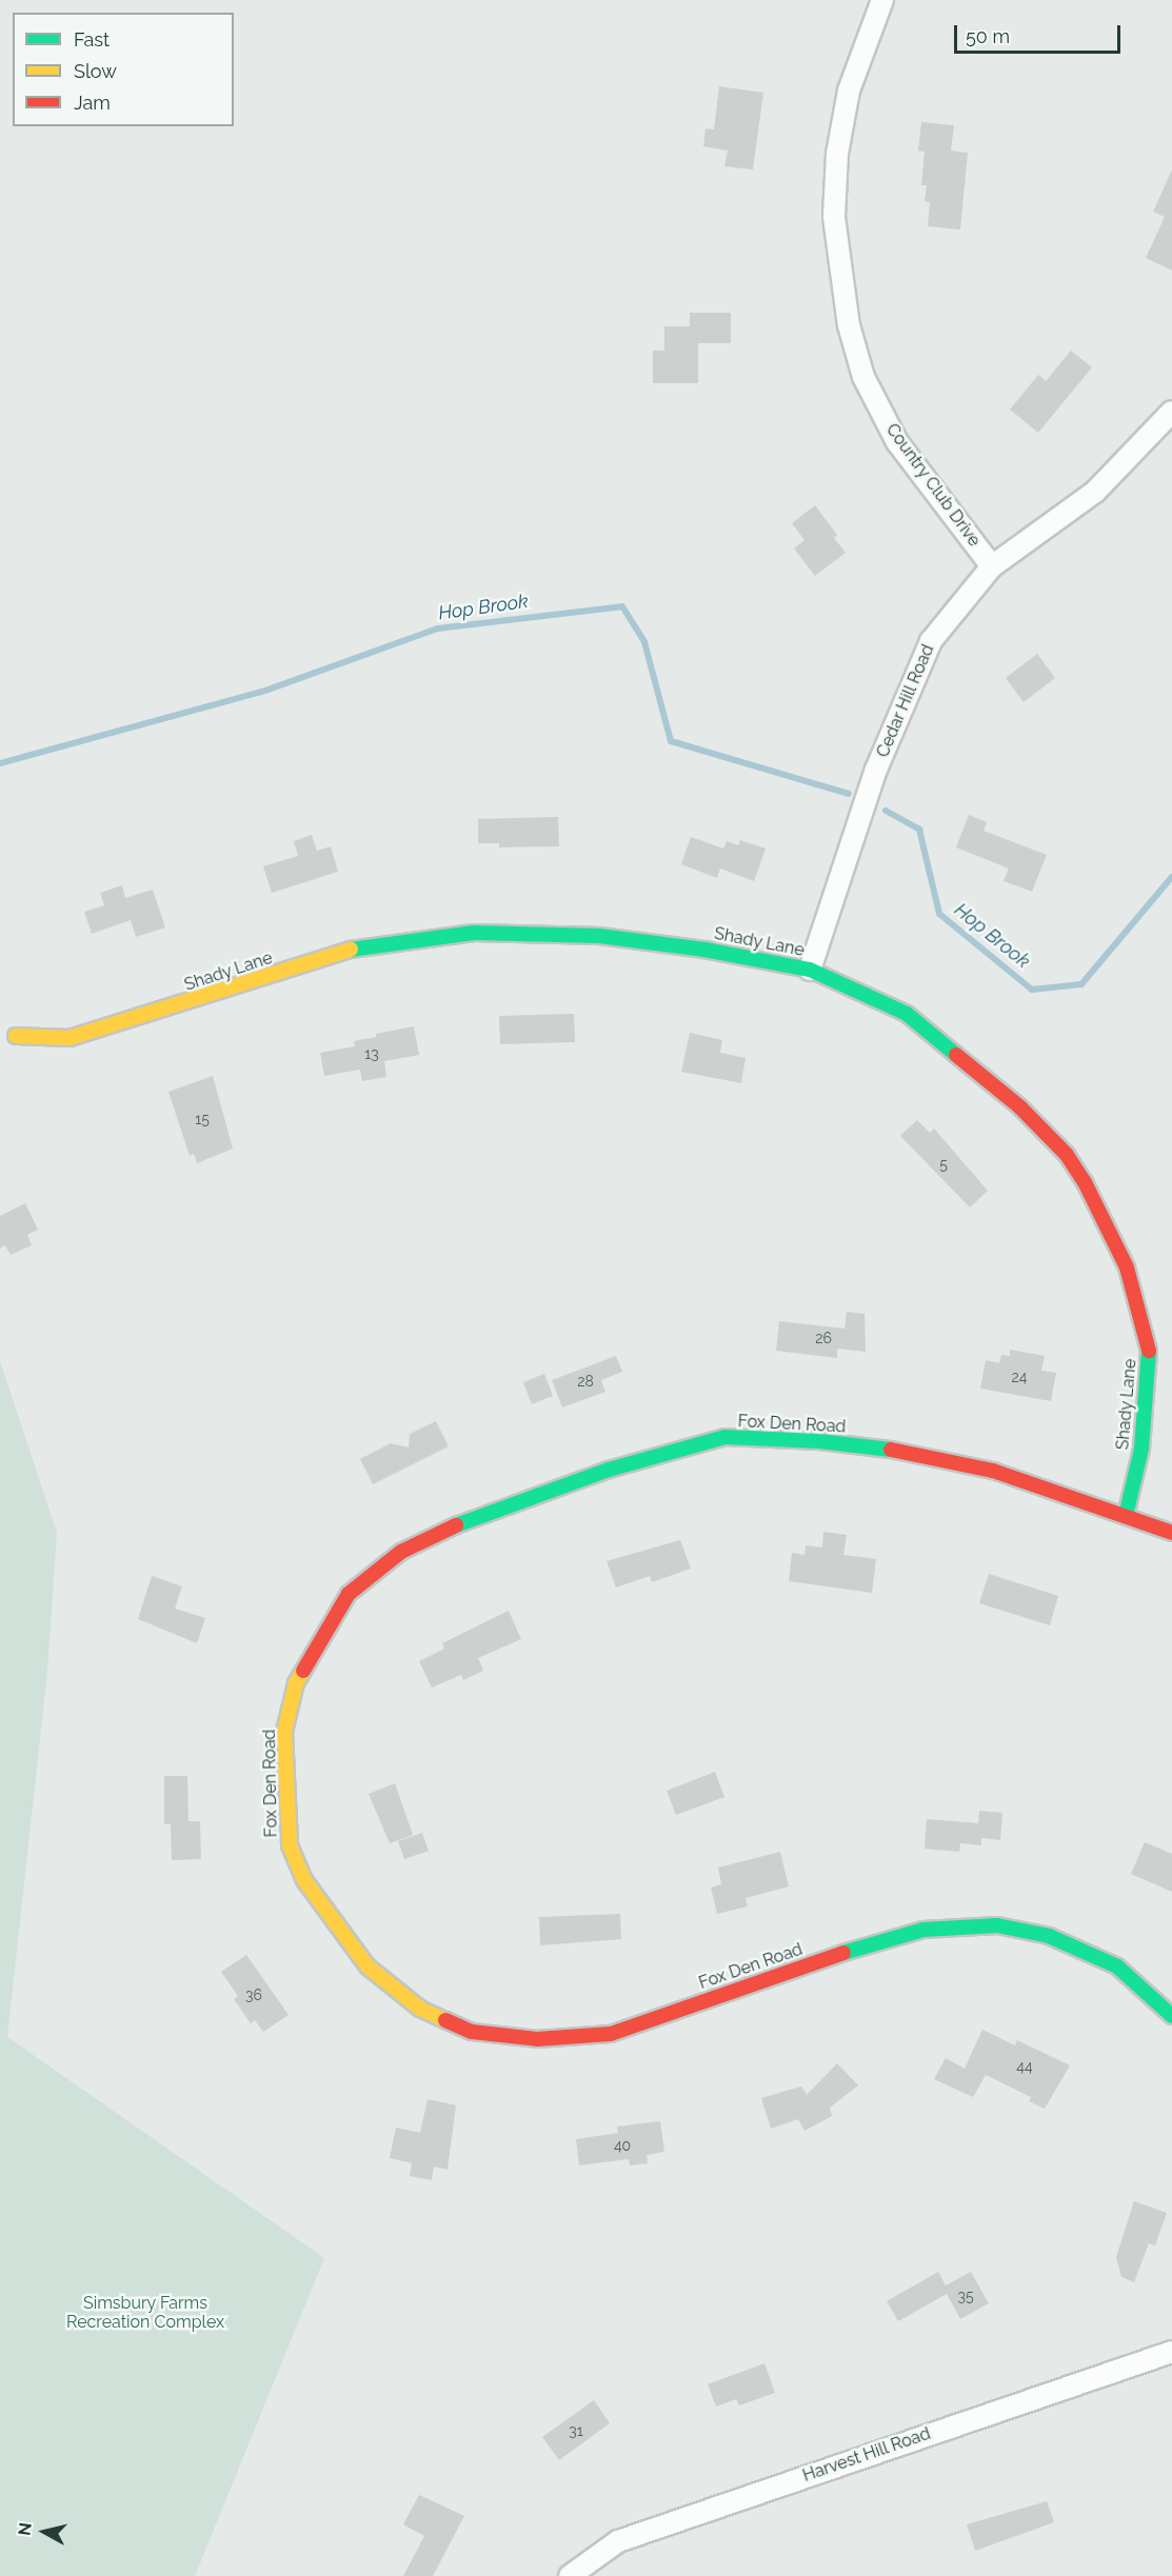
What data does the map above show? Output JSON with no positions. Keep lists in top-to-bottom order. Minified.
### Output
{"streets":{"street":["Country Club Drive","Cedar Hill Road","Shady Lane","Fox Den Road","Harvest Hill Road"]},"crossings":[["Country Club Drive","Cedar Hill Road"],["Cedar Hill Road","Shady Lane"],["Shady Lane","Fox Den Road"]],"water":["Hop Brook"],"parks":["Simsbury Farms Recreation Complex"],"house_numbers":["13","15","5","26","24","28","36","44","40","35","31"],"legend":["Fast","Slow","Jam"],"scale_bar":"50 m","north":"left"}
